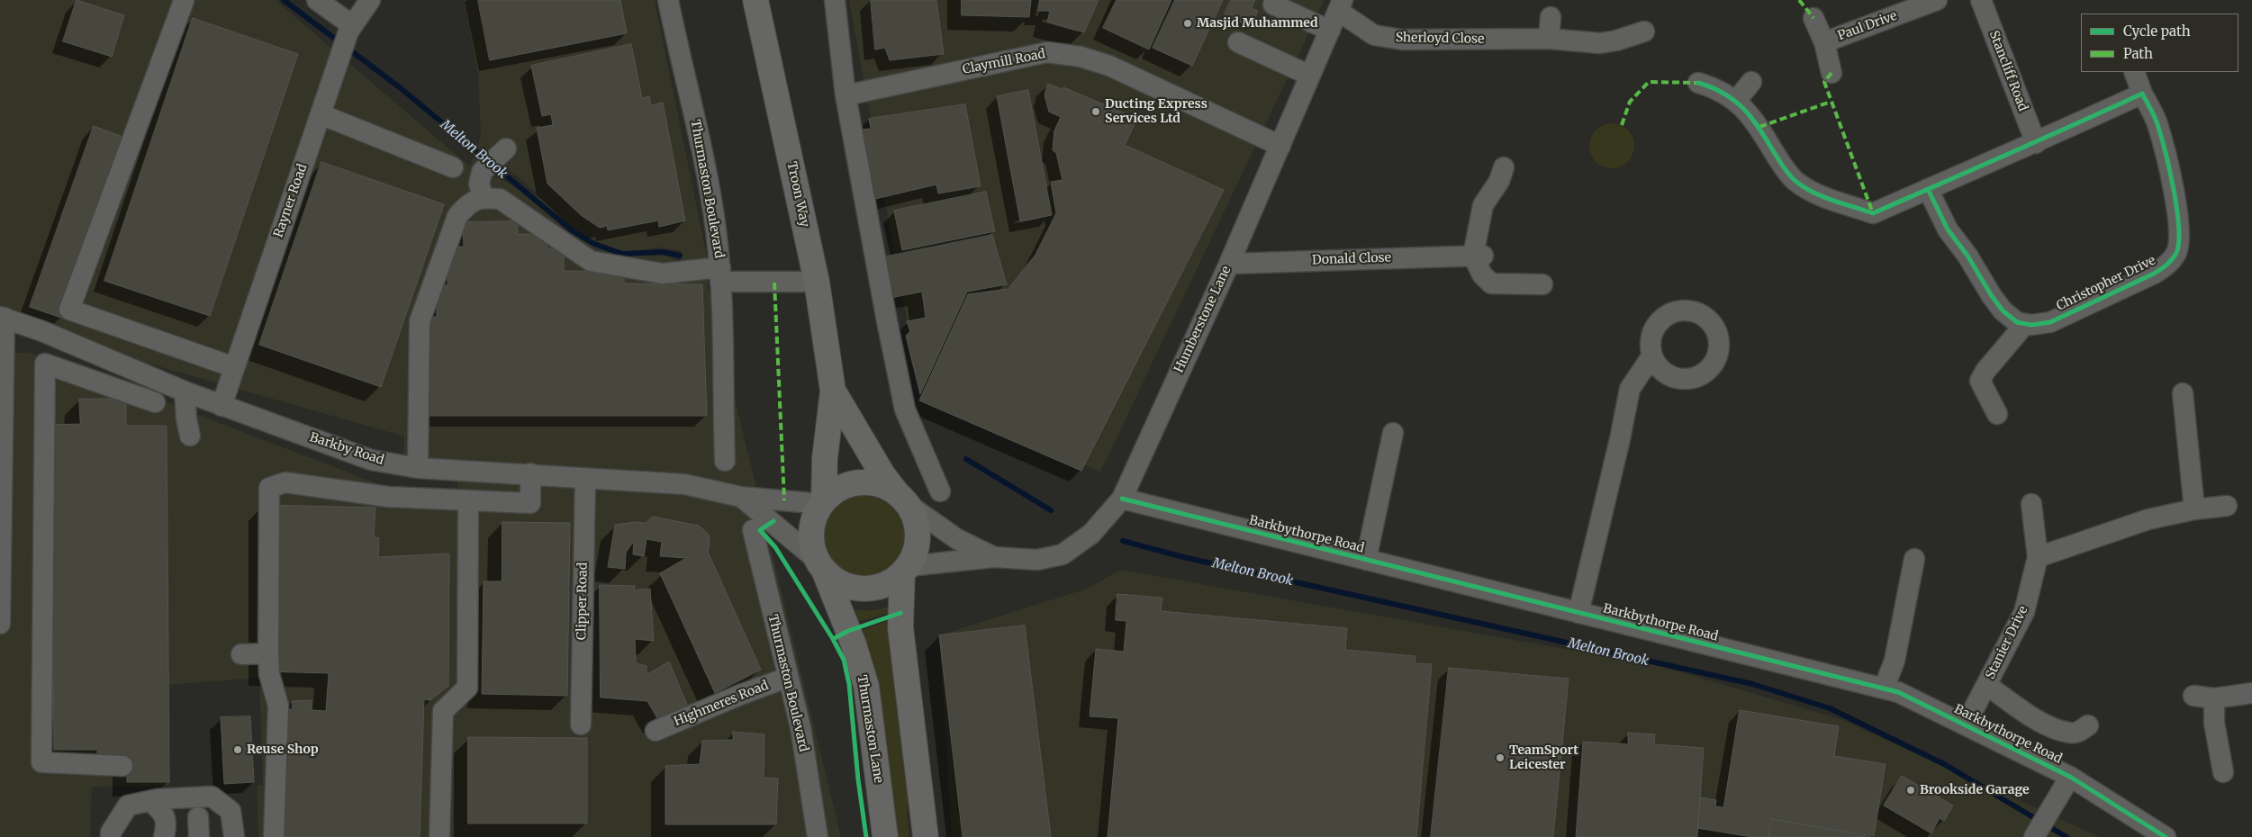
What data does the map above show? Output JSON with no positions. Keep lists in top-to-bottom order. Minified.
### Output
{"streets":{"highway":["Troon Way","Thurmaston Lane"],"street":["Paul Drive","Sherloyd Close","Claymill Road","Stancliff Road","Thurmaston Boulevard","Rayner Road","Donald Close","Christopher Drive","Humberstone Lane","Barkby Road","Barkbythorpe Road","Clipper Road","Stanier Drive","Highmeres Road"]},"crossings":[["Sherloyd Close","Humberstone Lane"],["Claymill Road","Humberstone Lane"],["Thurmaston Boulevard","Highmeres Road"],["Troon Way","Humberstone Lane"],["Troon Way","Barkby Road"],["Troon Way","Thurmaston Lane"],["Rayner Road","Barkby Road"],["Donald Close","Humberstone Lane"],["Humberstone Lane","Barkby Road"],["Humberstone Lane","Barkbythorpe Road"],["Humberstone Lane","Thurmaston Lane"],["Barkby Road","Clipper Road"],["Barkby Road","Thurmaston Lane"],["Barkbythorpe Road","Stanier Drive"]],"water":["Melton Brook"],"places":["Masjid Muhammed","Ducting Express Services Ltd","Reuse Shop","TeamSport Leicester","Brookside Garage"],"legend":["Cycle path","Path"]}
